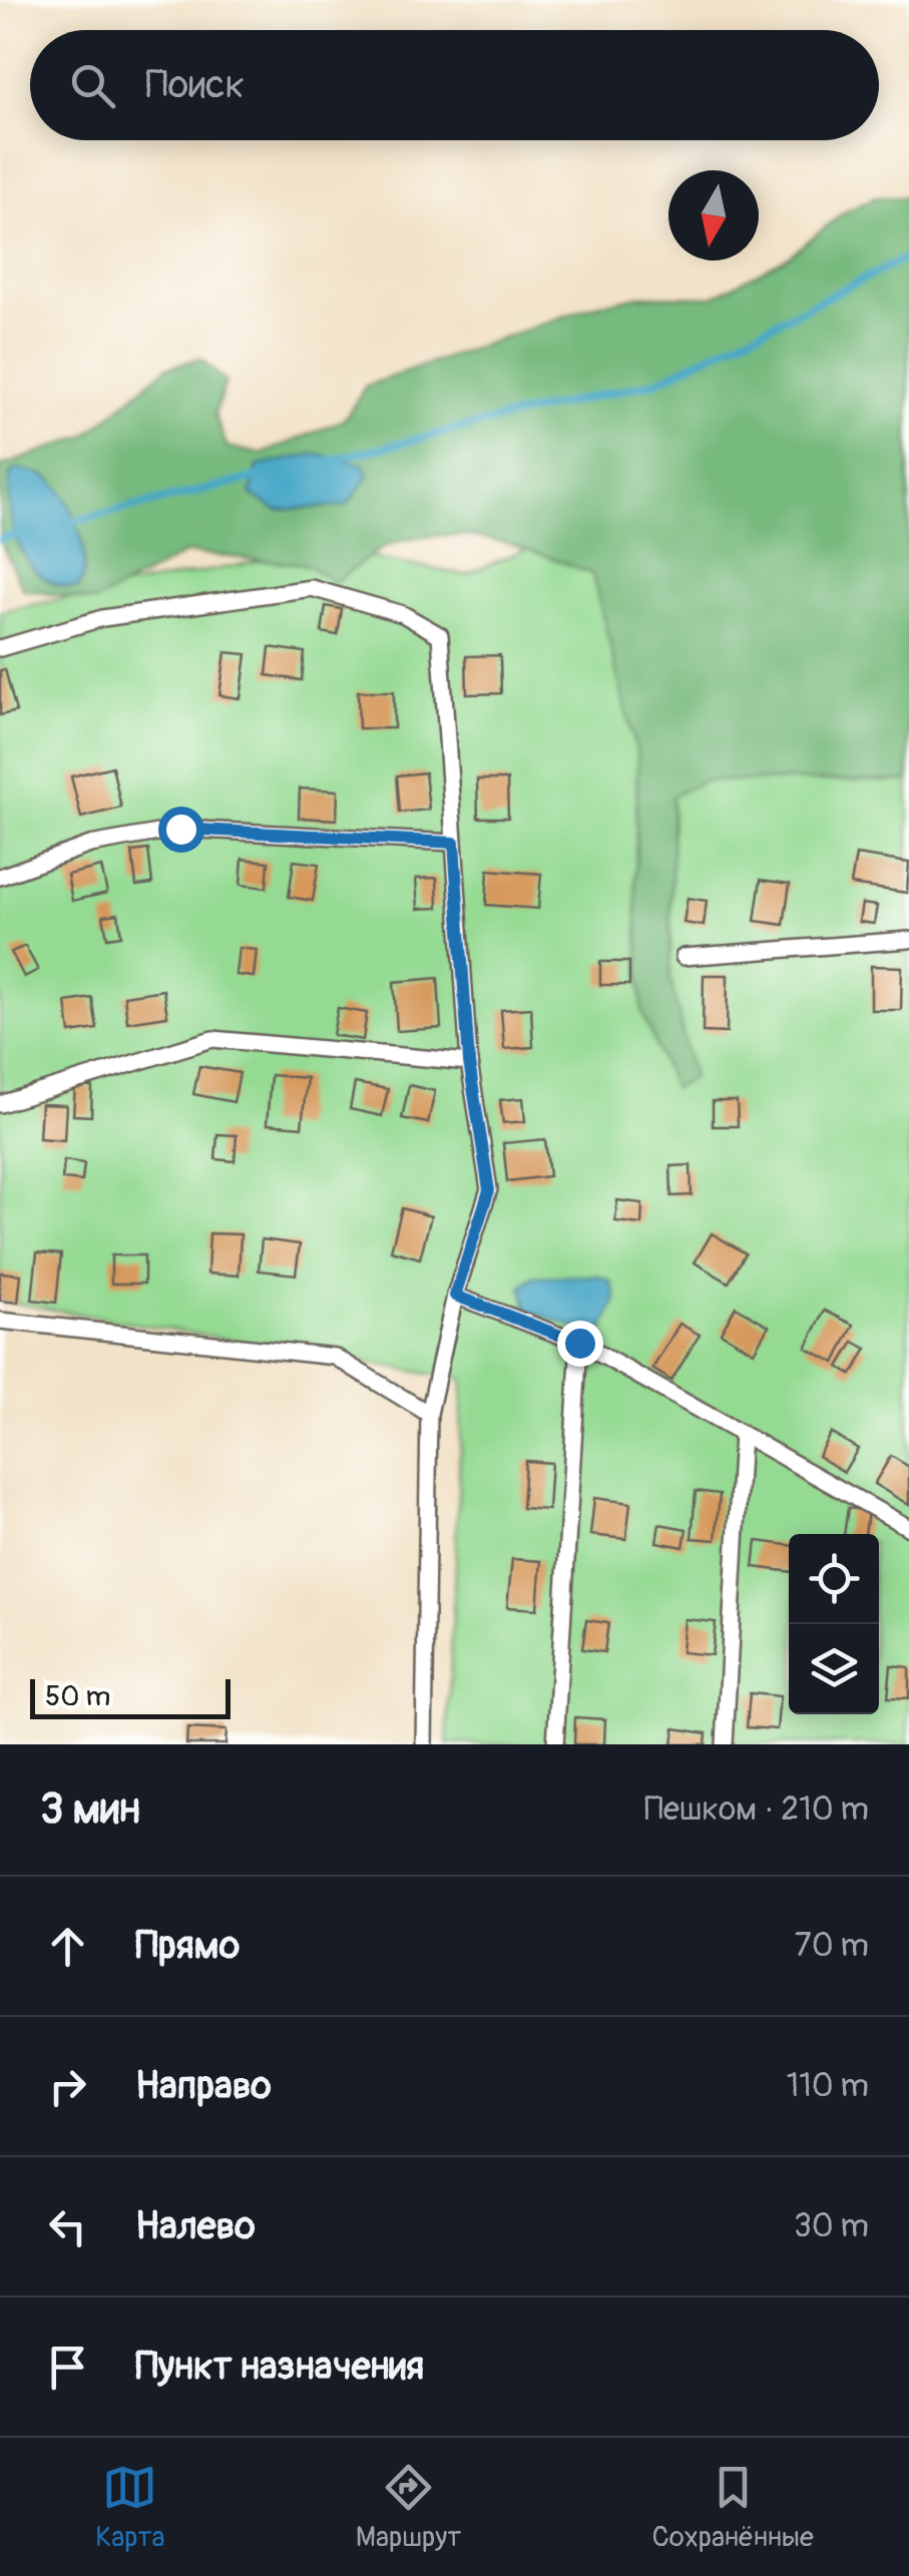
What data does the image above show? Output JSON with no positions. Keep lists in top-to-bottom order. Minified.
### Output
{"scale_bar":"50 m","north":"bottom","page":{"search":"Поиск","scale":"50 m","heading":["3 мин","Пешком · 210 m"],"list":[["Прямо","70 m"],["Направо","110 m"],["Налево","30 m"],"Пункт назначения"],"nav":["Карта","Маршрут","Сохранённые"]}}
